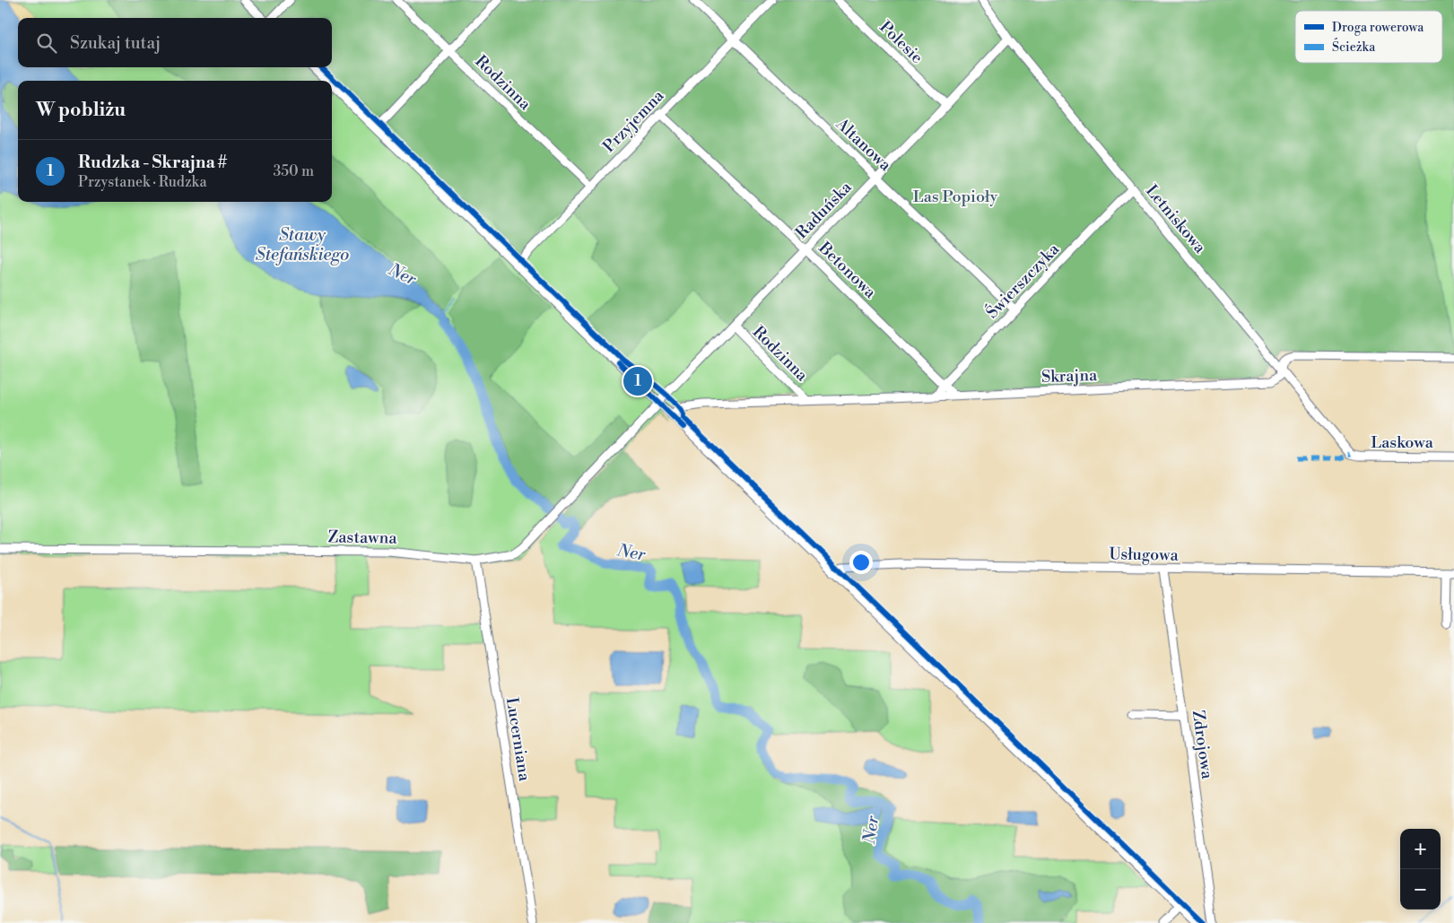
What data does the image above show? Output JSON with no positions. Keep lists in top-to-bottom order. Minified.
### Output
{"streets":{"street":["Polesie","Rodzinna","Przyjemna","Altanowa","Raduńska","Letniskowa","Betonowa","Świerszczyka","Skrajna","Laskowa","Zastawna","Usługowa","Lucerniana","Zdrojowa"]},"crossings":[["Polesie","Raduńska"],["Rodzinna","Przyjemna"],["Rodzinna","Raduńska"],["Rodzinna","Skrajna"],["Przyjemna","Altanowa"],["Przyjemna","Betonowa"],["Altanowa","Raduńska"],["Altanowa","Świerszczyka"],["Raduńska","Letniskowa"],["Raduńska","Betonowa"],["Raduńska","Zastawna"],["Letniskowa","Świerszczyka"],["Letniskowa","Skrajna"],["Letniskowa","Laskowa"],["Betonowa","Świerszczyka"],["Betonowa","Skrajna"],["Świerszczyka","Skrajna"],["Zastawna","Lucerniana"],["Usługowa","Zdrojowa"]],"water":["Stawy Stefańskiego","Ner"],"parks":["Las Popioły"],"legend":["Droga rowerowa","Ścieżka"],"page":{"search":"Szukaj tutaj","heading":"W pobliżu","list":[{"mark":"1","name":"Rudzka - Skrajna #","note":"Przystanek · Rudzka","value":"350 m"}],"pins":"1","map_buttons":["+","−"]}}
